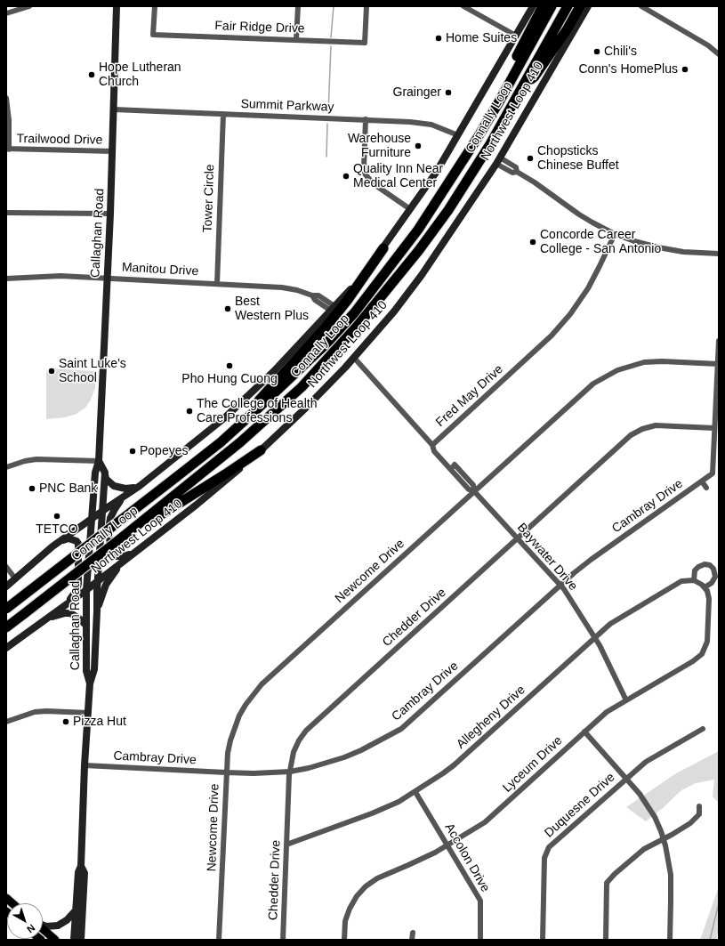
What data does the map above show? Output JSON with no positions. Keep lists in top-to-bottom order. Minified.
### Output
{"streets":{"highway":["Connally Loop"],"main road":["Northwest Loop 410","Callaghan Road"],"street":["Fair Ridge Drive","Summit Parkway","Trailwood Drive","Tower Circle","Manitou Drive","Fred May Drive","Cambray Drive","Baywater Drive","Newcome Drive","Chedder Drive","Allegheny Drive","Lyceum Drive","Duquesne Drive","Accolon Drive"]},"crossings":[["Summit Parkway","Tower Circle"],["Summit Parkway","Callaghan Road"],["Northwest Loop 410","Callaghan Road"],["Northwest Loop 410","Baywater Drive"],["Trailwood Drive","Callaghan Road"],["Tower Circle","Manitou Drive"],["Callaghan Road","Manitou Drive"],["Callaghan Road","Cambray Drive"],["Fred May Drive","Baywater Drive"],["Cambray Drive","Baywater Drive"],["Cambray Drive","Newcome Drive"],["Cambray Drive","Chedder Drive"],["Baywater Drive","Newcome Drive"],["Baywater Drive","Chedder Drive"],["Baywater Drive","Allegheny Drive"],["Baywater Drive","Lyceum Drive"],["Chedder Drive","Allegheny Drive"],["Allegheny Drive","Lyceum Drive"],["Allegheny Drive","Accolon Drive"],["Lyceum Drive","Accolon Drive"]],"places":["Home Suites","Chili's","Conn's HomePlus","Hope Lutheran Church","Grainger","Warehouse Furniture","Chopsticks Chinese Buffet","Quality Inn Near Medical Center","Concorde Career College - San Antonio","Best Western Plus","Pho Hung Cuong","Saint Luke's School","The College of Health Care Professions","Popeyes","PNC Bank","TETCO","Pizza Hut"],"north":"bottom right"}
